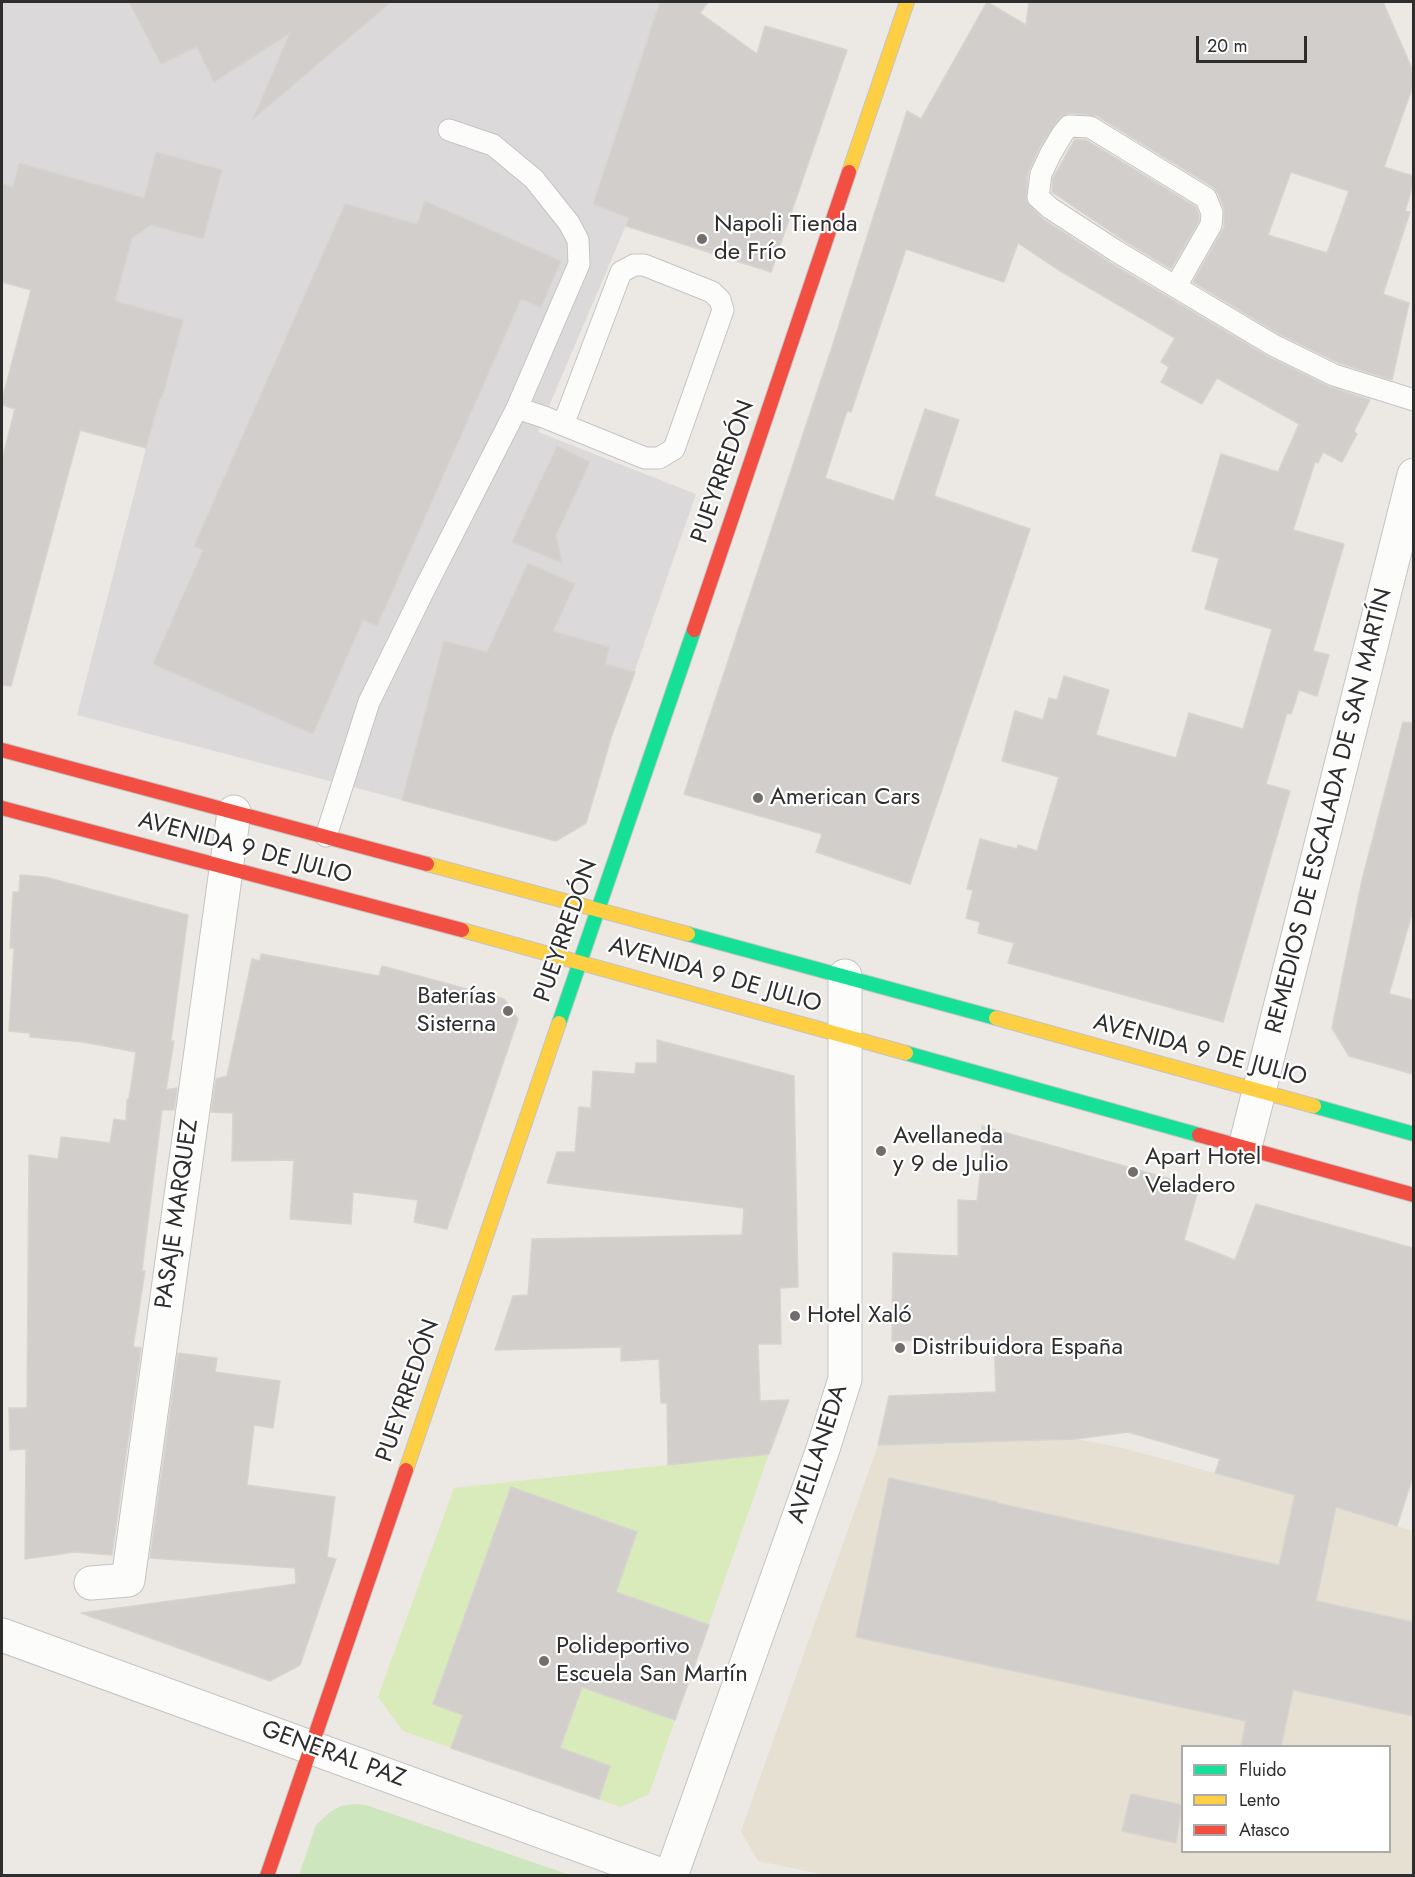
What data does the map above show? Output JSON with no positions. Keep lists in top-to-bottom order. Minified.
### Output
{"streets":{"main road":["PUEYRREDÓN","AVENIDA 9 DE JULIO"],"street":["REMEDIOS DE ESCALADA DE SAN MARTÍN","PASAJE MARQUEZ","AVELLANEDA","GENERAL PAZ"]},"crossings":[["PUEYRREDÓN","AVENIDA 9 DE JULIO"],["PUEYRREDÓN","GENERAL PAZ"],["REMEDIOS DE ESCALADA DE SAN MARTÍN","AVENIDA 9 DE JULIO"],["AVENIDA 9 DE JULIO","PASAJE MARQUEZ"],["AVENIDA 9 DE JULIO","AVELLANEDA"]],"places":["Napoli Tienda de Frío","American Cars","Baterías Sisterna","Avellaneda y 9 de Julio","Apart Hotel Veladero","Hotel Xaló","Distribuidora España","Polideportivo Escuela San Martín"],"legend":["Fluido","Lento","Atasco"],"scale_bar":"20 m"}
